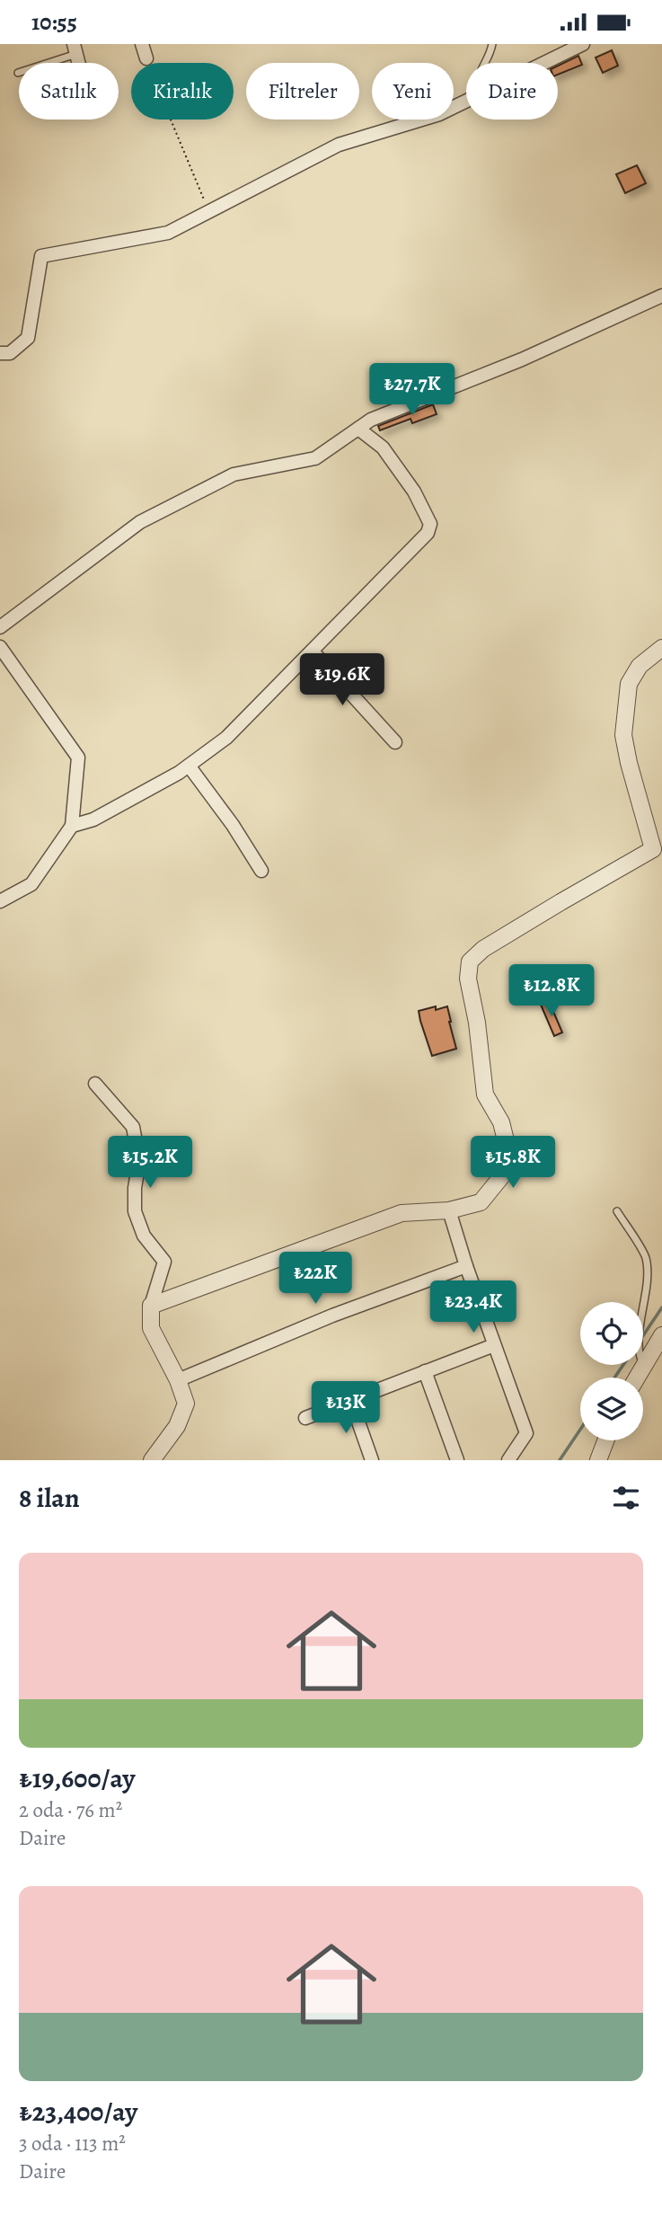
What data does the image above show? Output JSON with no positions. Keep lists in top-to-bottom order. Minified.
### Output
{"page":{"status":"10:55","chip":["Satılık","Kiralık","Filtreler","Yeni","Daire"],"price":["₺27.7K","₺19.6K","₺12.8K","₺15.2K","₺15.8K","₺22K","₺23.4K","₺13K"],"heading":"8 ilan","list":[{"name":"₺19,600/ay","note":"2 oda · 76 m² · Daire"},{"name":"₺23,400/ay","note":"3 oda · 113 m² · Daire"}]}}
